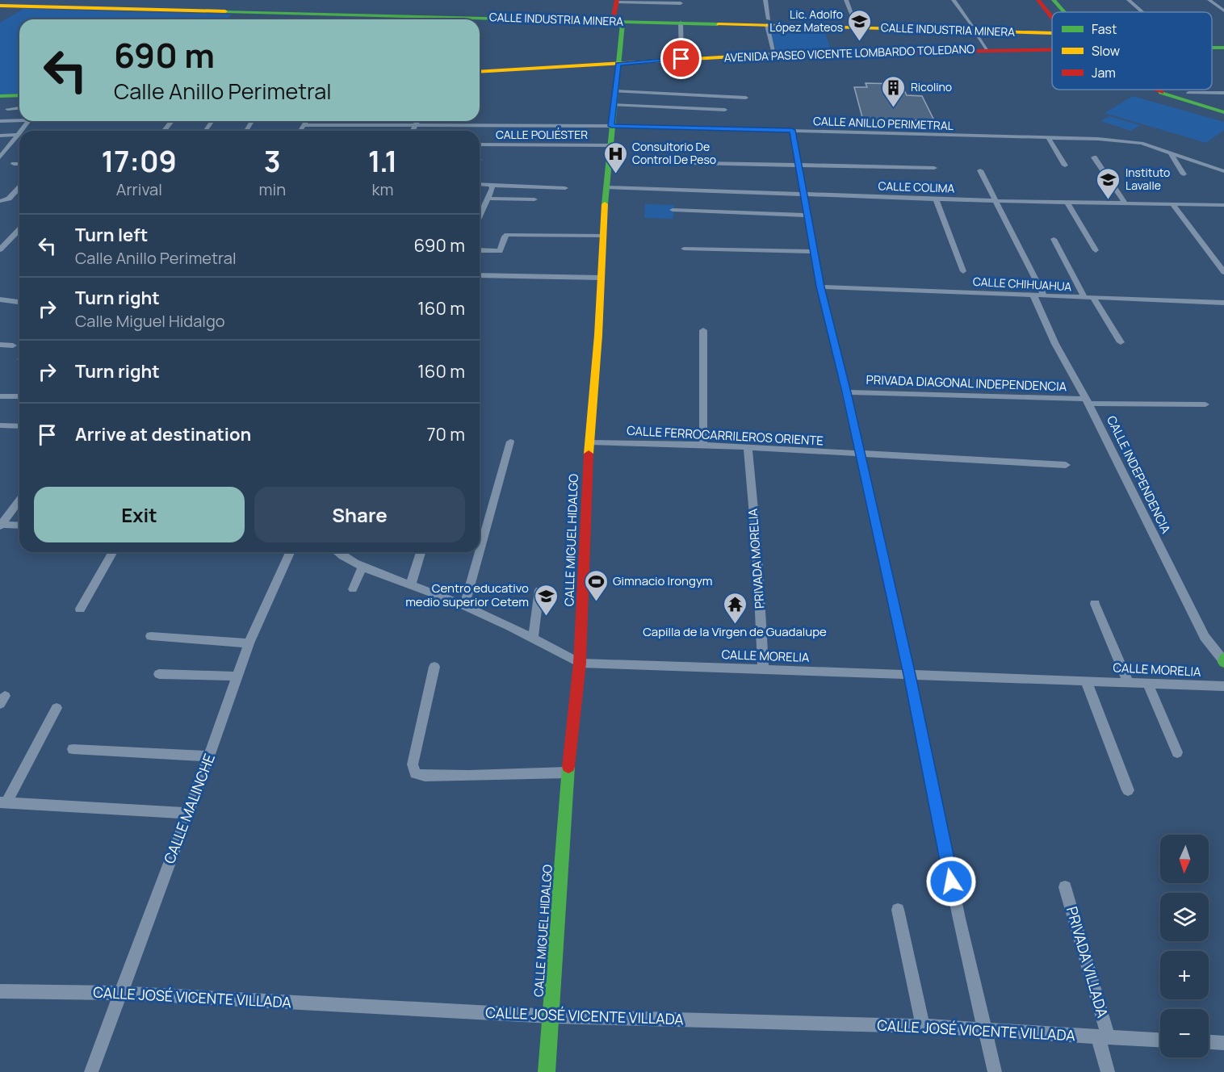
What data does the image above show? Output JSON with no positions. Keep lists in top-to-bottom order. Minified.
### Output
{"streets":{"main road":["CALLE INDUSTRIA MINERA","AVENIDA PASEO VICENTE LOMBARDO TOLEDANO","CALLE MIGUEL HIDALGO"],"street":["CALLE ANILLO PERIMETRAL","CALLE POLIÉSTER","CALLE COLIMA","CALLE CHIHUAHUA","PRIVADA DIAGONAL INDEPENDENCIA","CALLE FERROCARRILEROS ORIENTE","CALLE INDEPENDENCIA","PRIVADA MORELIA","CALLE MORELIA","CALLE MALINCHE","PRIVADA VILLADA","CALLE JOSÉ VICENTE VILLADA"]},"crossings":[["CALLE INDUSTRIA MINERA","CALLE MIGUEL HIDALGO"],["AVENIDA PASEO VICENTE LOMBARDO TOLEDANO","CALLE MIGUEL HIDALGO"],["CALLE ANILLO PERIMETRAL","CALLE MIGUEL HIDALGO"],["CALLE POLIÉSTER","CALLE MIGUEL HIDALGO"],["CALLE COLIMA","CALLE MIGUEL HIDALGO"],["CALLE CHIHUAHUA","CALLE INDEPENDENCIA"],["PRIVADA DIAGONAL INDEPENDENCIA","CALLE INDEPENDENCIA"],["CALLE FERROCARRILEROS ORIENTE","CALLE MIGUEL HIDALGO"],["CALLE FERROCARRILEROS ORIENTE","PRIVADA MORELIA"],["CALLE MIGUEL HIDALGO","CALLE MORELIA"],["CALLE MIGUEL HIDALGO","CALLE JOSÉ VICENTE VILLADA"],["PRIVADA MORELIA","CALLE MORELIA"],["CALLE MALINCHE","CALLE JOSÉ VICENTE VILLADA"],["PRIVADA VILLADA","CALLE JOSÉ VICENTE VILLADA"]],"places":{"school or university":["Lic. Adolfo López Mateos","Instituto Lavalle","Centro educativo medio superior Cetem"],"building":["Ricolino"],"hospital":["Consultorio De Control De Peso"],"sports":["Gimnacio Irongym"],"temple":["Capilla de la Virgen de Guadalupe"]},"legend":["Fast","Slow","Jam"],"north":"bottom","page":{"turn":["690 m","Calle Anillo Perimetral"],"eta":["17:09","Arrival","3","min","1.1","km"],"list":[{"name":"Turn left","note":"Calle Anillo Perimetral","value":"690 m"},{"name":"Turn right","note":"Calle Miguel Hidalgo","value":"160 m"},{"name":"Turn right","value":"160 m"},{"name":"Arrive at destination","value":"70 m"}],"buttons":["Exit","Share"],"map_buttons":["+","−"]}}
